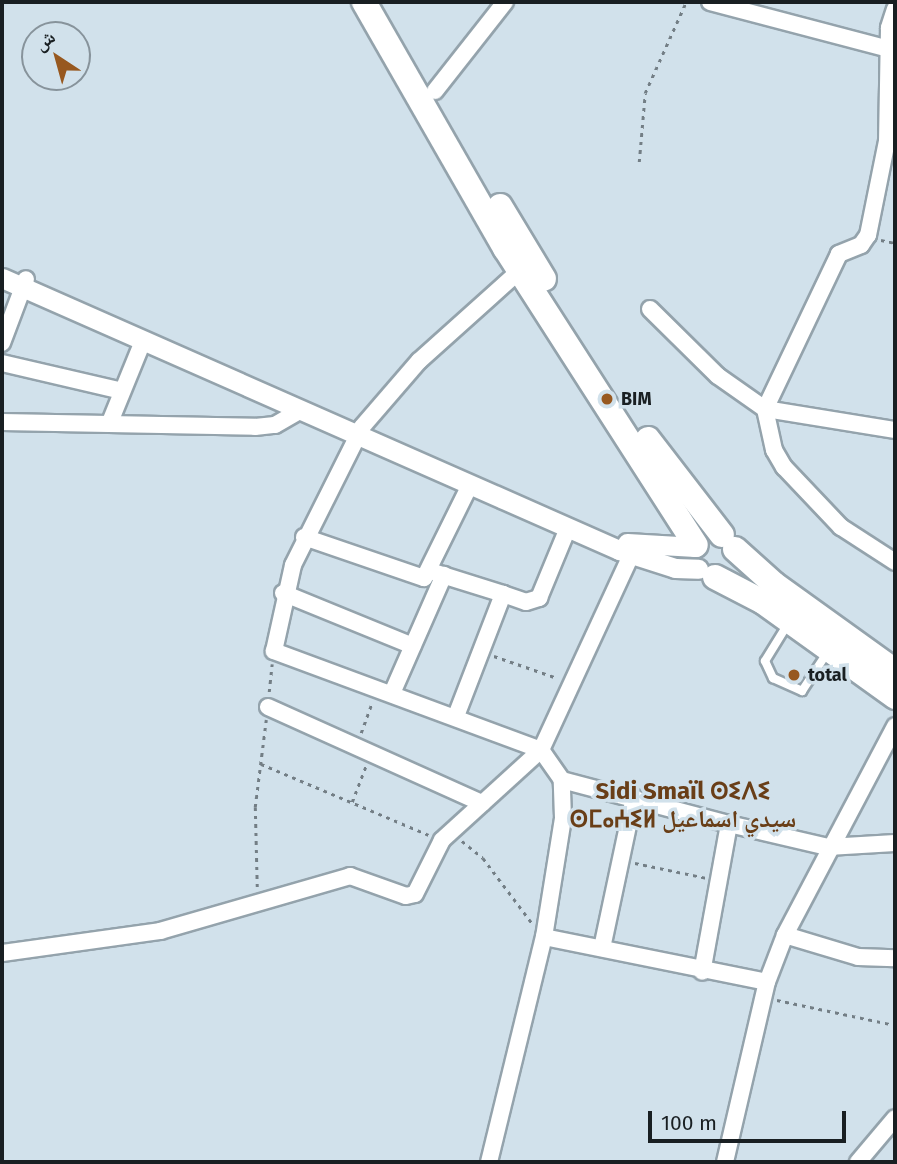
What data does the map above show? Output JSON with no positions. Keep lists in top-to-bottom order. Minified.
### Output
{"districts":["Sidi Smaïl ⵙⵉⴷⵉ ⵙⵎⴰⵄⵉⵍ سيدي اسماعيل"],"places":["BIM","total"],"scale_bar":"100 m","north":"top left"}
